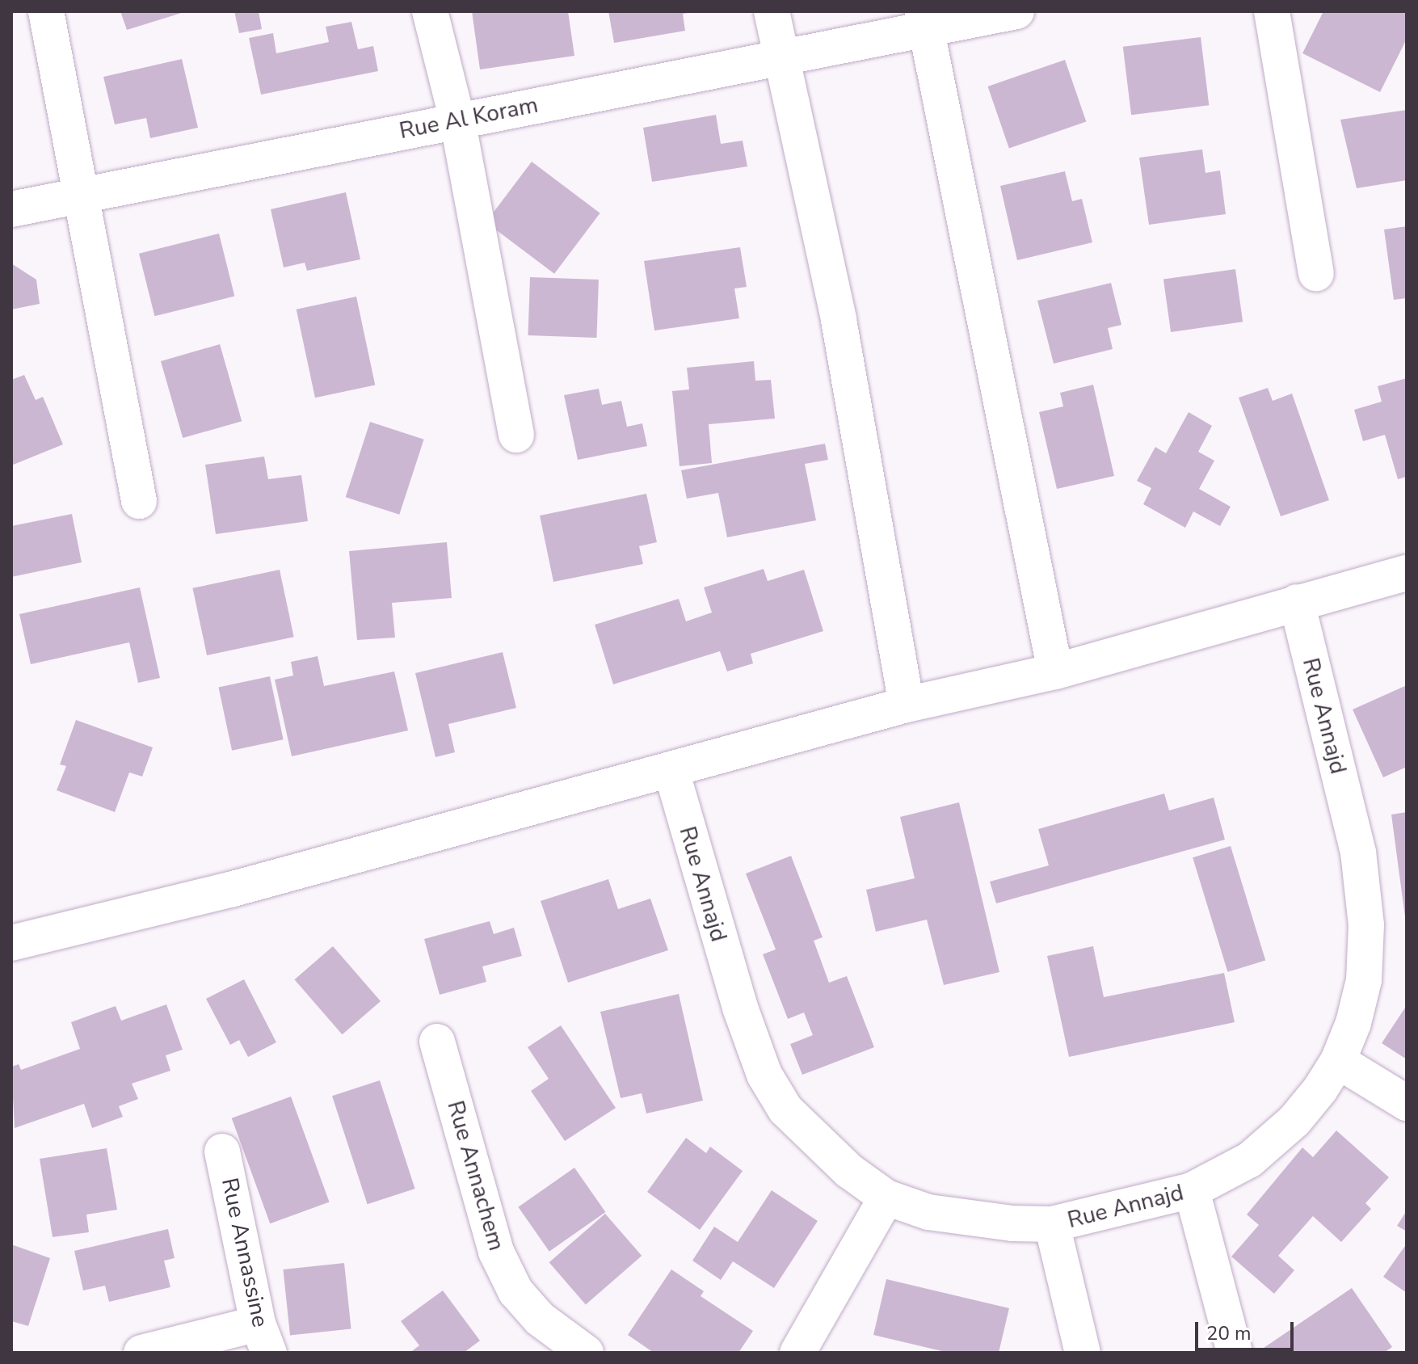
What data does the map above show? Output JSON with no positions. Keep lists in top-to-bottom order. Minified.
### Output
{"streets":{"street":["Rue Al Koram","Rue Annajd","Rue Annachem","Rue Annassine"]},"scale_bar":"20 m"}
